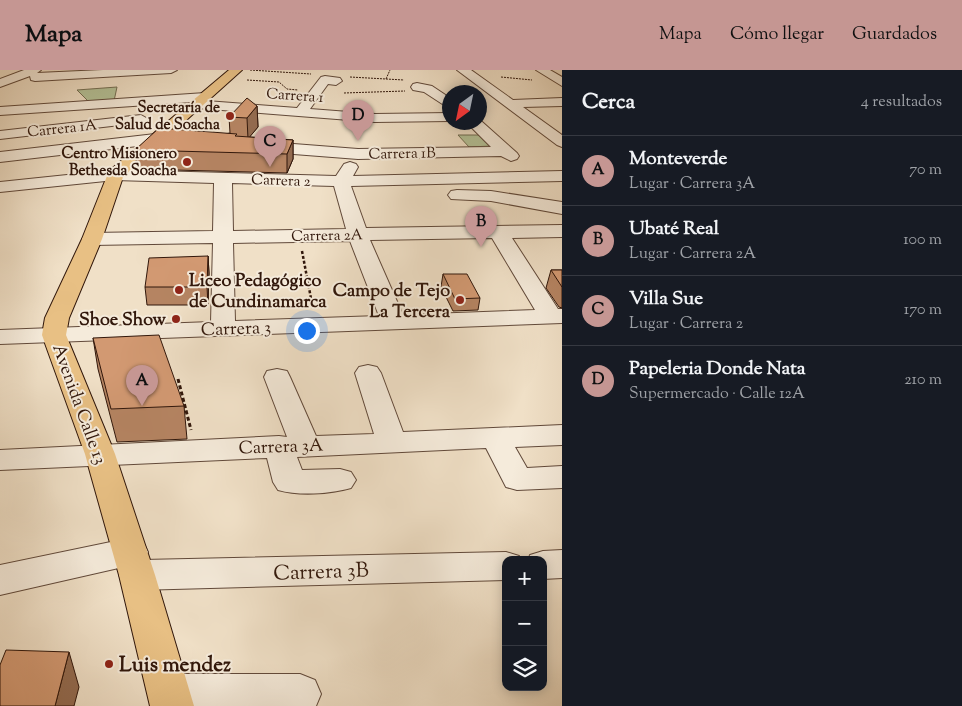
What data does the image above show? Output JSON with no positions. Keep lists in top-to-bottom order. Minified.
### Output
{"streets":{"main road":["Avenida Calle 13"],"street":["Carrera 1","Carrera 1A","Carrera 1B","Carrera 2","Carrera 2A","Carrera 3","Carrera 3A","Carrera 3B"]},"crossings":[["Carrera 1","Carrera 1A"],["Carrera 1","Avenida Calle 13"],["Carrera 1A","Avenida Calle 13"],["Carrera 2","Avenida Calle 13"],["Carrera 2A","Avenida Calle 13"],["Carrera 3","Avenida Calle 13"],["Avenida Calle 13","Carrera 3A"],["Avenida Calle 13","Carrera 3B"]],"places":["Secretaría de Salud de Soacha","Centro Misionero Bethesda Soacha","Liceo Pedagógico de Cundinamarca","Campo de Tejo La Tercera","Shoe Show","Luis mendez"],"north":"bottom left","page":{"header":"Mapa","nav":["Mapa","Cómo llegar","Guardados"],"heading":["Cerca","4 resultados"],"pins":["D","C","B","A"],"list":[{"mark":"A","name":"Monteverde","note":"Lugar · Carrera 3A","value":"70 m"},{"mark":"B","name":"Ubaté Real","note":"Lugar · Carrera 2A","value":"100 m"},{"mark":"C","name":"Villa Sue","note":"Lugar · Carrera 2","value":"170 m"},{"mark":"D","name":"Papeleria Donde Nata","note":"Supermercado · Calle 12A","value":"210 m"}],"map_buttons":["+","−"]}}
